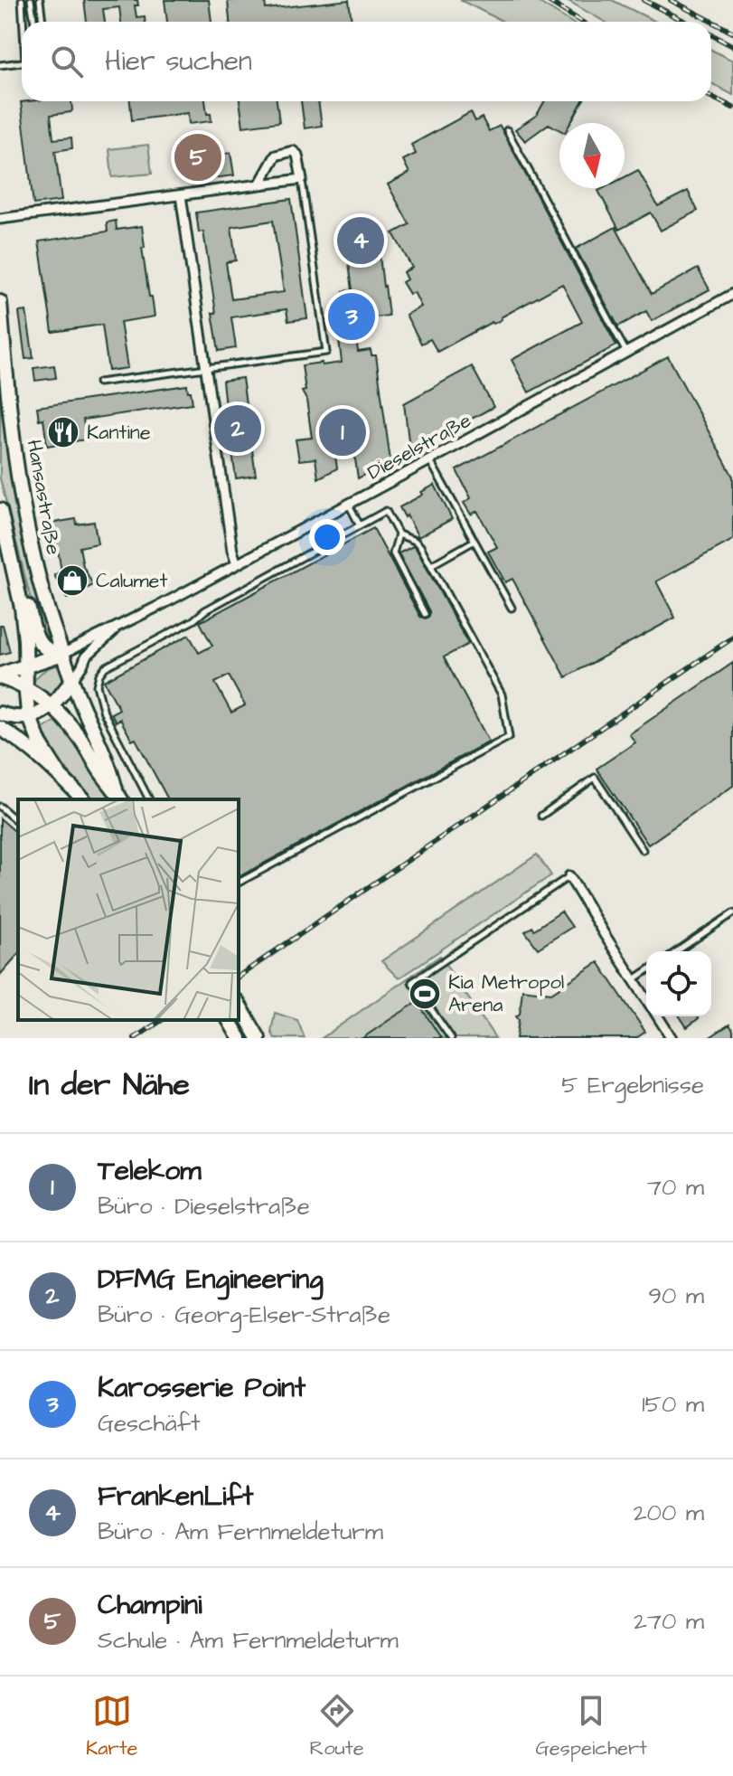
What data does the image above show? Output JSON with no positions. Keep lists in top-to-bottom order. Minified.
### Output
{"streets":{"main road":["Hansastraße"],"street":["Dieselstraße"]},"crossings":[["Dieselstraße","Hansastraße"]],"places":{"restaurant":["Kantine"],"shop":["Calumet"],"sports":["Kia Metropol Arena"]},"north":"bottom","page":{"search":"Hier suchen","pins":["5","4","3","2","1"],"heading":["In der Nähe","5 Ergebnisse"],"list":[{"mark":"1","name":"Telekom","note":"Büro · Dieselstraße","value":"70 m"},{"mark":"2","name":"DFMG Engineering","note":"Büro · Georg-Elser-Straße","value":"90 m"},{"mark":"3","name":"Karosserie Point","note":"Geschäft","value":"150 m"},{"mark":"4","name":"FrankenLift","note":"Büro · Am Fernmeldeturm","value":"200 m"},{"mark":"5","name":"Champini","note":"Schule · Am Fernmeldeturm","value":"270 m"}],"nav":["Karte","Route","Gespeichert"]}}
